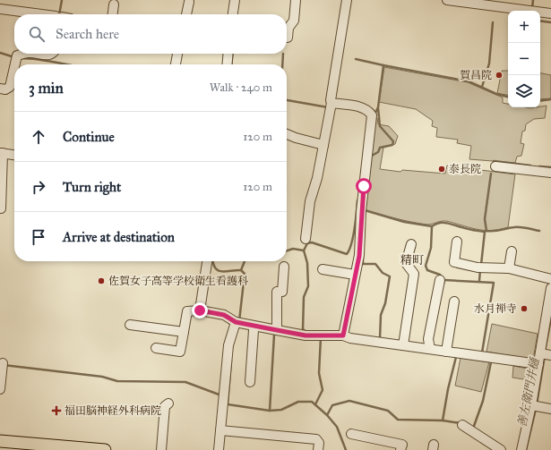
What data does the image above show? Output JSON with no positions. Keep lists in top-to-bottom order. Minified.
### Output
{"districts":["精町"],"water":["善左衛門井樋"],"places":{"other":["賀昌院","泰長院","佐賀女子高等学校衛生看護科","水月禅寺"],"health":["福田脳神経外科病院"]},"page":{"map_buttons":["+","−"],"search":"Search here","heading":["3 min","Walk · 240 m"],"list":[["Continue","120 m"],["Turn right","120 m"],"Arrive at destination"]}}
